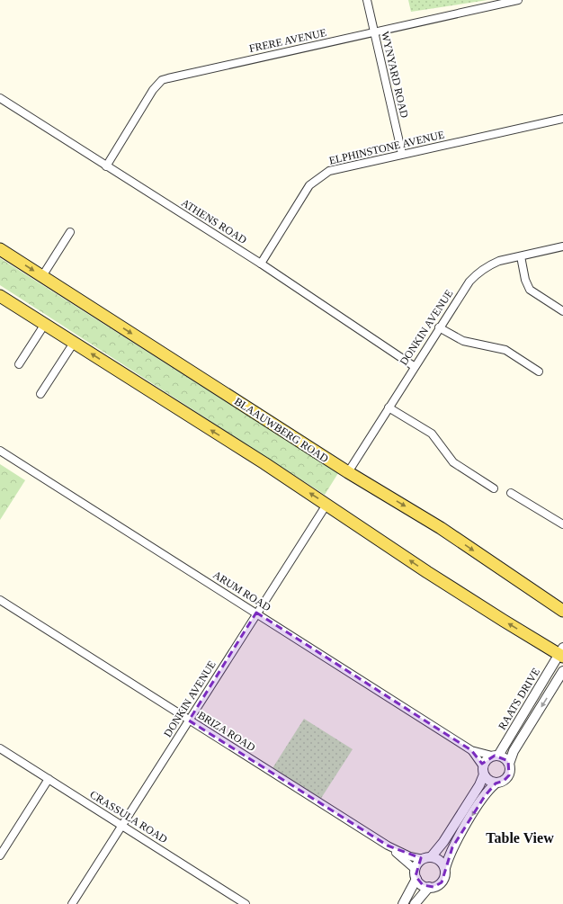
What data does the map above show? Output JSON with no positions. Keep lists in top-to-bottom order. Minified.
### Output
{"streets":{"main road":["BLAAUWBERG ROAD"],"street":["FRERE AVENUE","WYNYARD ROAD","ELPHINSTONE AVENUE","ATHENS ROAD","DONKIN AVENUE","ARUM ROAD","RAATS DRIVE","BRIZA ROAD","CRASSULA ROAD"]},"crossings":[["FRERE AVENUE","WYNYARD ROAD"],["FRERE AVENUE","ATHENS ROAD"],["WYNYARD ROAD","ELPHINSTONE AVENUE"],["ELPHINSTONE AVENUE","ATHENS ROAD"],["ATHENS ROAD","DONKIN AVENUE"],["DONKIN AVENUE","BLAAUWBERG ROAD"],["DONKIN AVENUE","ARUM ROAD"],["DONKIN AVENUE","BRIZA ROAD"],["DONKIN AVENUE","CRASSULA ROAD"],["ARUM ROAD","RAATS DRIVE"]],"districts":["Table View"]}
